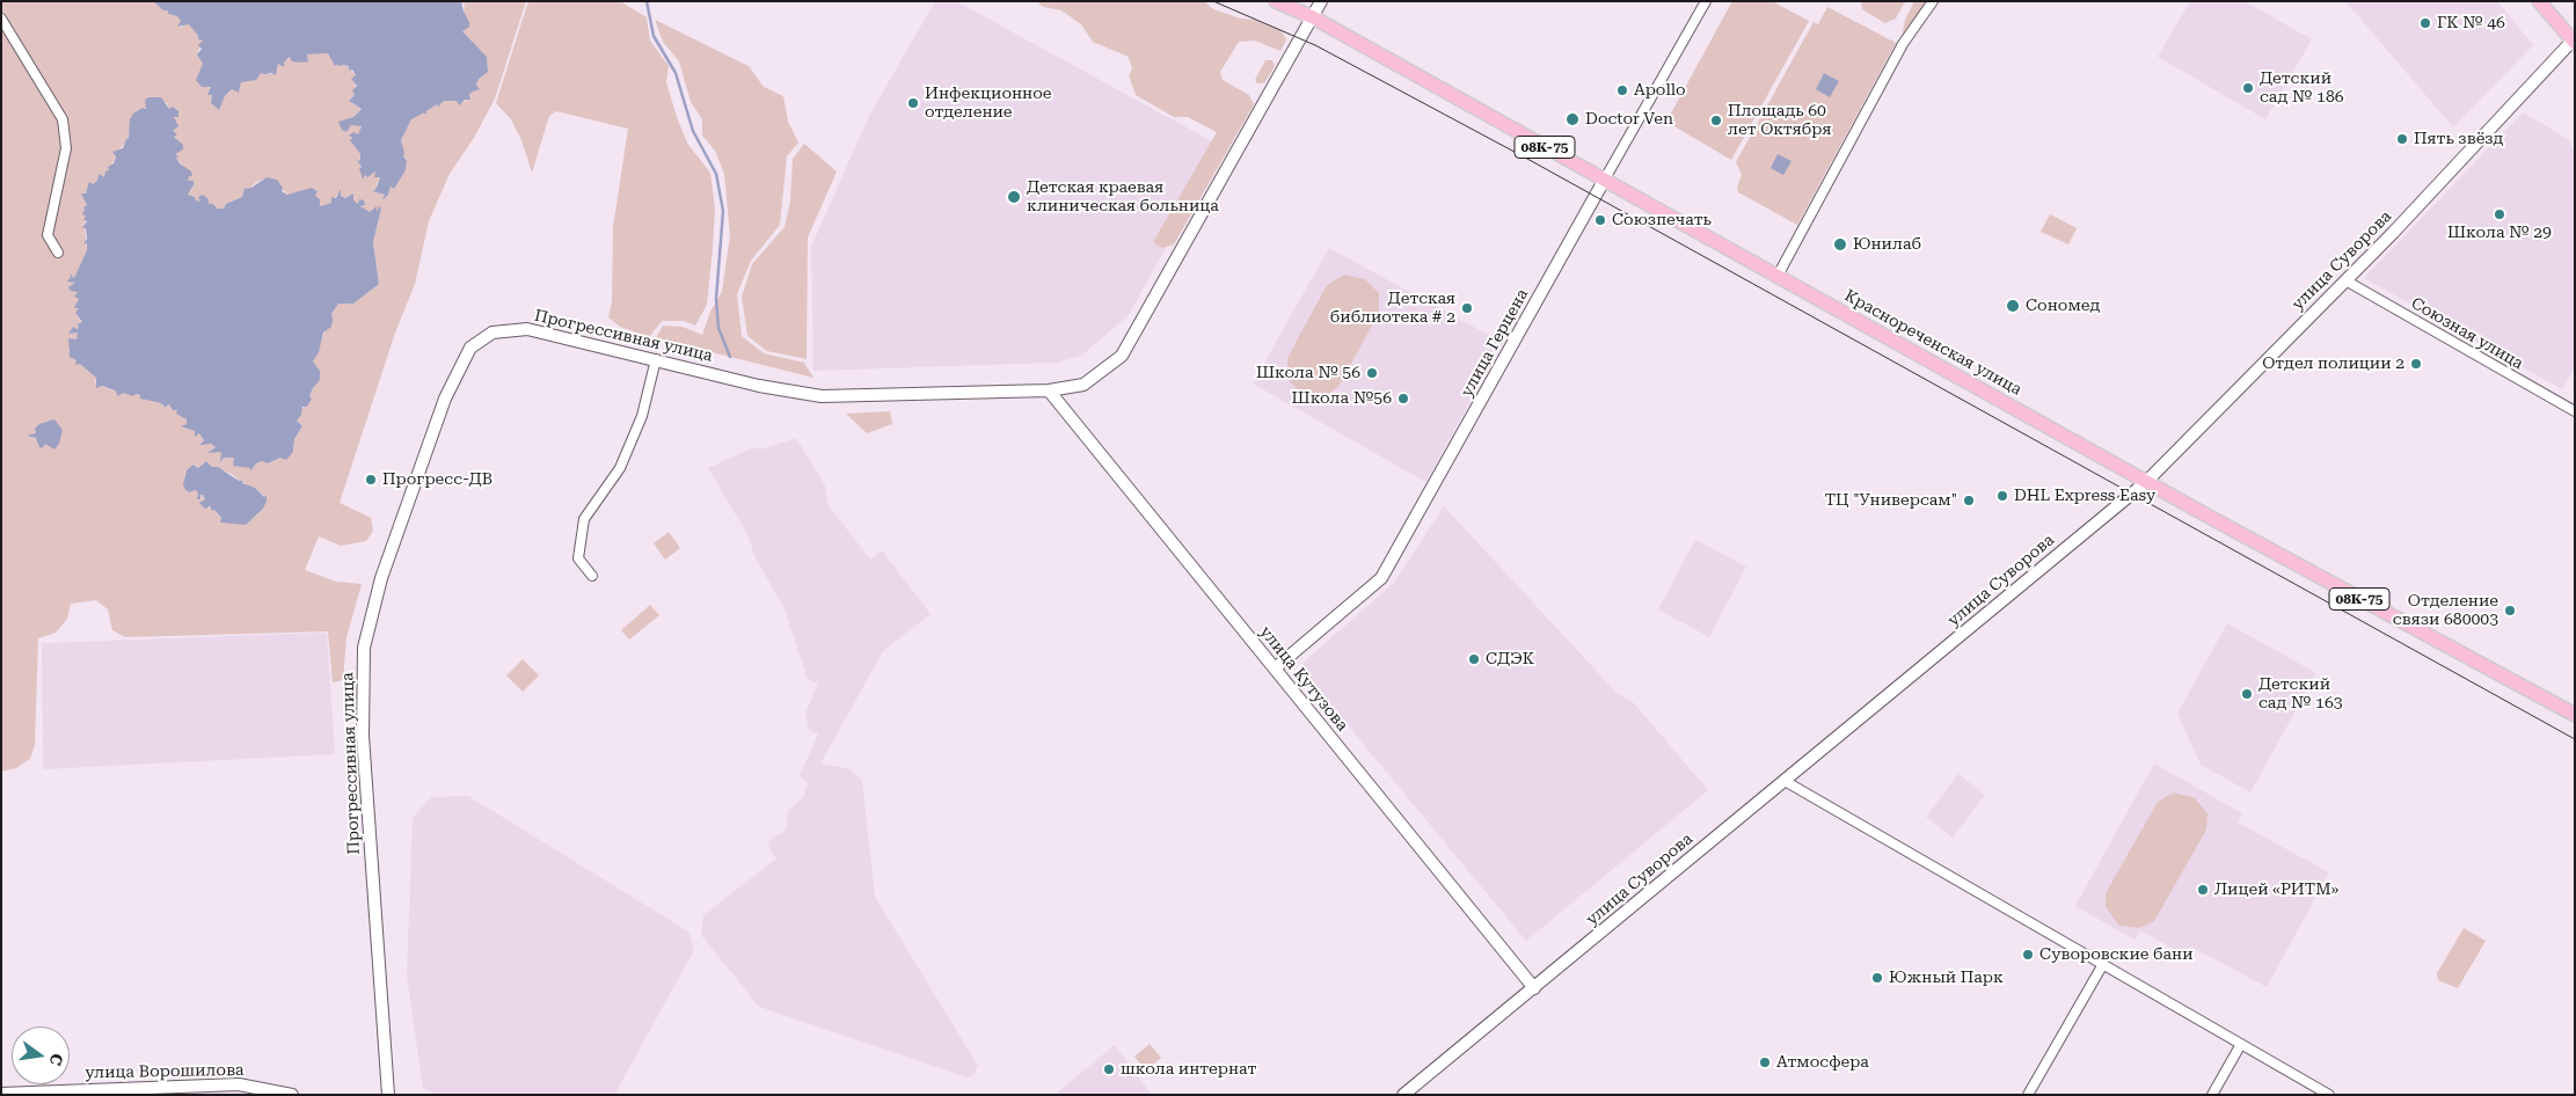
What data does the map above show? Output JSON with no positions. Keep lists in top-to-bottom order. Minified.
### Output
{"streets":{"main road":["08К-75","Краснореченская улица"],"street":["улица Суворова","Союзная улица","Прогрессивная улица","улица Герцена","улица Кутузова","улица Ворошилова"]},"crossings":[["улица Суворова","Союзная улица"],["улица Суворова","Краснореченская улица"],["улица Суворова","улица Кутузова"],["Прогрессивная улица","Краснореченская улица"],["Прогрессивная улица","улица Кутузова"],["улица Герцена","Краснореченская улица"],["улица Герцена","улица Кутузова"]],"places":["ГК № 46","Детский сад № 186","Apollo","Инфекционное отделение","Doctor Ven","Площадь 60 лет Октября","Пять звёзд","Детская краевая клиническая больница","Школа № 29","Союзпечать","Юнилаб","Сономед","Детская библиотека # 2","Отдел полиции 2","Школа № 56","Школа №56","Прогресс-ДВ","DHL Express Easy","ТЦ \"Универсам\"","Отделение связи 680003","СДЭК","Детский сад № 163","Лицей «РИТМ»","Суворовские бани","Южный Парк","Атмосфера","школа интернат"],"north":"right"}
